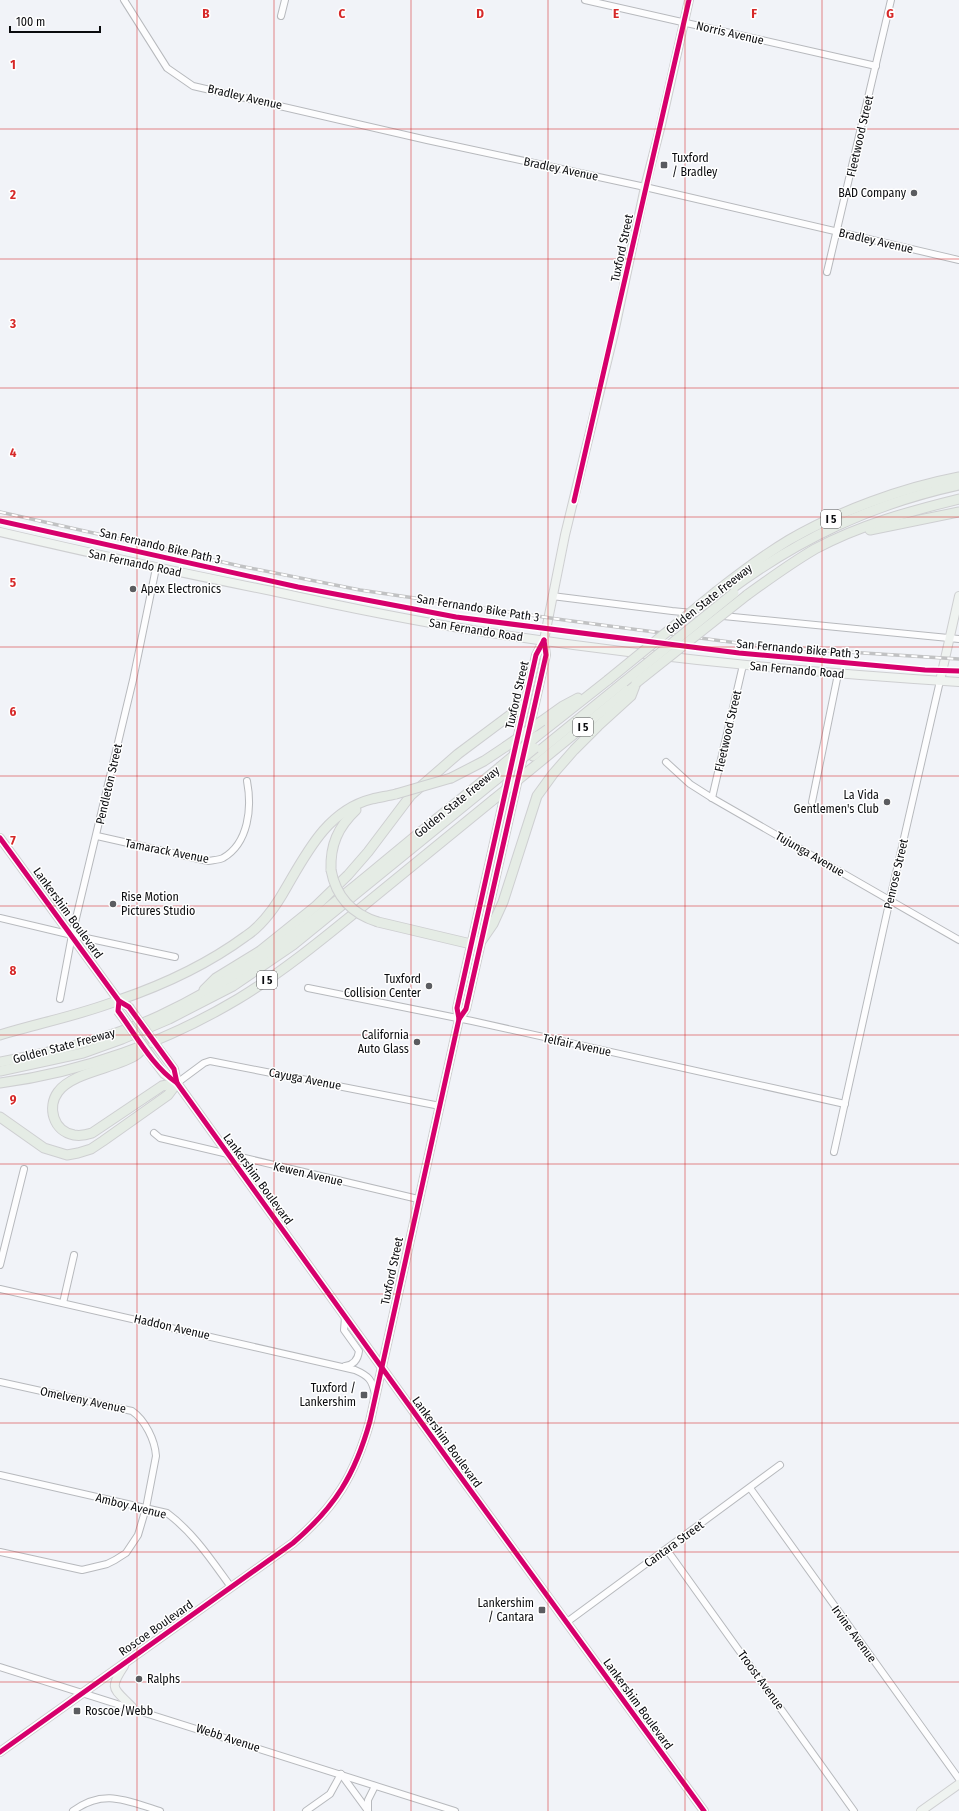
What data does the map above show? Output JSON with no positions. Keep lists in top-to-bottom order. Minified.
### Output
{"streets":{"highway":["I 5","Golden State Freeway"],"main road":["Tuxford Street","San Fernando Road","Penrose Street","Lankershim Boulevard","Roscoe Boulevard"],"street":["Norris Avenue","Bradley Avenue","Fleetwood Street","Pendleton Street","Tamarack Avenue","Tujunga Avenue","Telfair Avenue","Cayuga Avenue","Kewen Avenue","Haddon Avenue","Omelveny Avenue","Amboy Avenue","Cantara Street","Irvine Avenue","Troost Avenue","Webb Avenue"],"cycle path":["San Fernando Bike Path 3"]},"crossings":[["Norris Avenue","Fleetwood Street"],["Norris Avenue","Tuxford Street"],["Bradley Avenue","Fleetwood Street"],["Bradley Avenue","Tuxford Street"],["Fleetwood Street","San Fernando Road"],["Fleetwood Street","Tujunga Avenue"],["Tuxford Street","San Fernando Road"],["Tuxford Street","Lankershim Boulevard"],["Tuxford Street","Telfair Avenue"],["Tuxford Street","Cayuga Avenue"],["Tuxford Street","Kewen Avenue"],["Tuxford Street","Haddon Avenue"],["Tuxford Street","Roscoe Boulevard"],["San Fernando Road","Pendleton Street"],["San Fernando Road","Penrose Street"],["Pendleton Street","Tamarack Avenue"],["Pendleton Street","Lankershim Boulevard"],["Tujunga Avenue","Penrose Street"],["Penrose Street","Telfair Avenue"],["Lankershim Boulevard","Cayuga Avenue"],["Lankershim Boulevard","Kewen Avenue"],["Lankershim Boulevard","Cantara Street"],["Omelveny Avenue","Amboy Avenue"],["Amboy Avenue","Roscoe Boulevard"],["Cantara Street","Irvine Avenue"],["Cantara Street","Troost Avenue"],["Roscoe Boulevard","Webb Avenue"]],"places":{"transit":["Tuxford / Bradley","Tuxford / Lankershim","Lankershim / Cantara","Roscoe/Webb"],"other":["BAD Company","Apex Electronics","La Vida Gentlemen's Club","Rise Motion Pictures Studio","Tuxford Collision Center","California Auto Glass","Ralphs"]},"scale_bar":"100 m","grid":{"columns":["B","C","D","E","F","G"],"rows":["1","2","3","4","5","6","7","8","9"]}}
